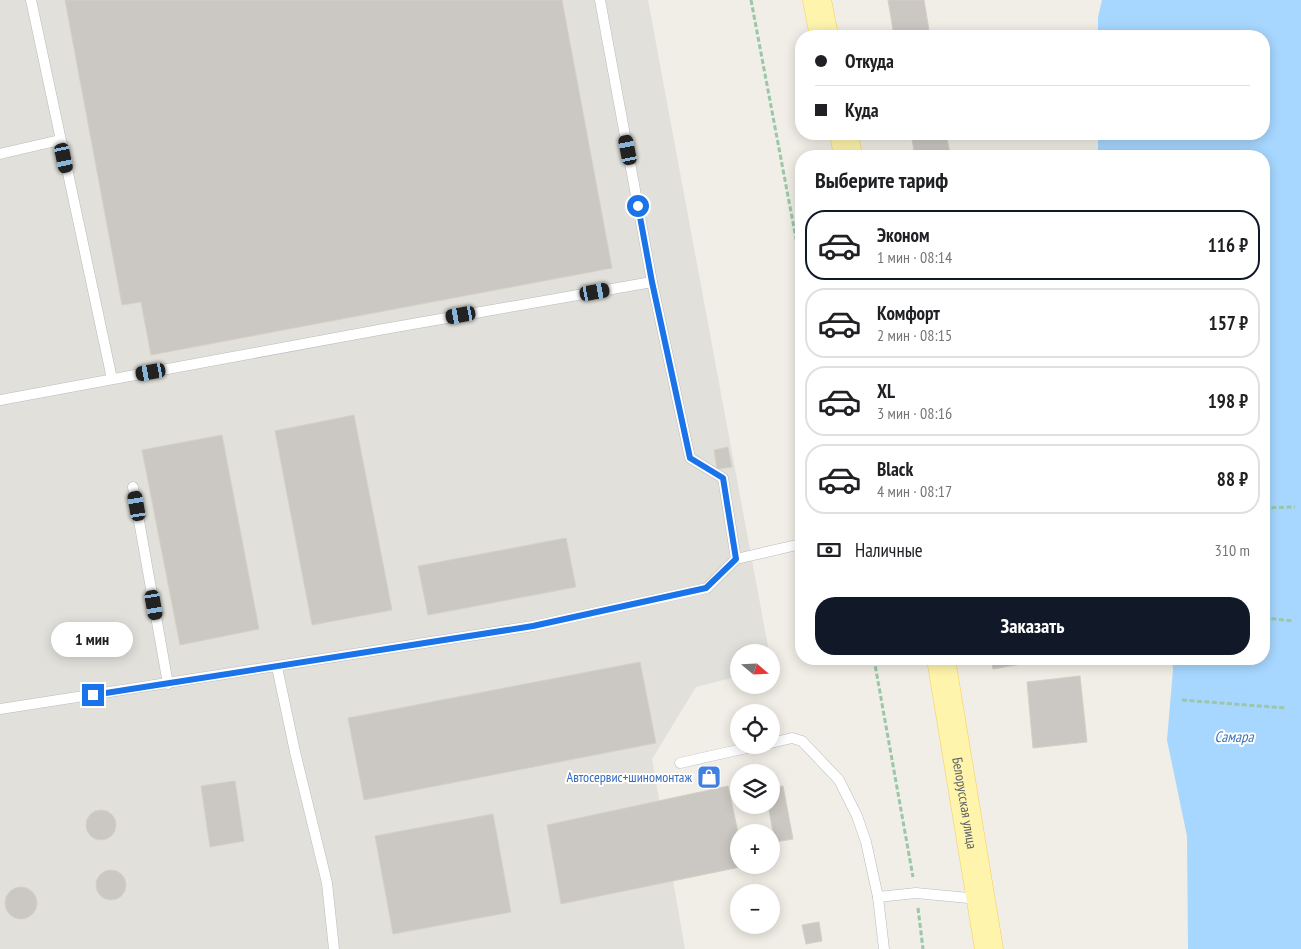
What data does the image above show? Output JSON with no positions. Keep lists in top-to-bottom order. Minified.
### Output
{"streets":{"main road":["Белорусская улица"]},"water":["Самара"],"places":{"shop":["Автосервис+шиномонтаж"]},"north":"right","page":{"banner":["Откуда","Куда"],"heading":"Выберите тариф","list":[{"name":"Эконом","note":"1 мин · 08:14","value":"116 ₽"},{"name":"Комфорт","note":"2 мин · 08:15","value":"157 ₽"},{"name":"XL","note":"3 мин · 08:16","value":"198 ₽"},{"name":"Black","note":"4 мин · 08:17","value":"88 ₽"}],"pay":["Наличные","310 m"],"buttons":"Заказать","bubble":"1 мин","map_buttons":["+","−"]}}
